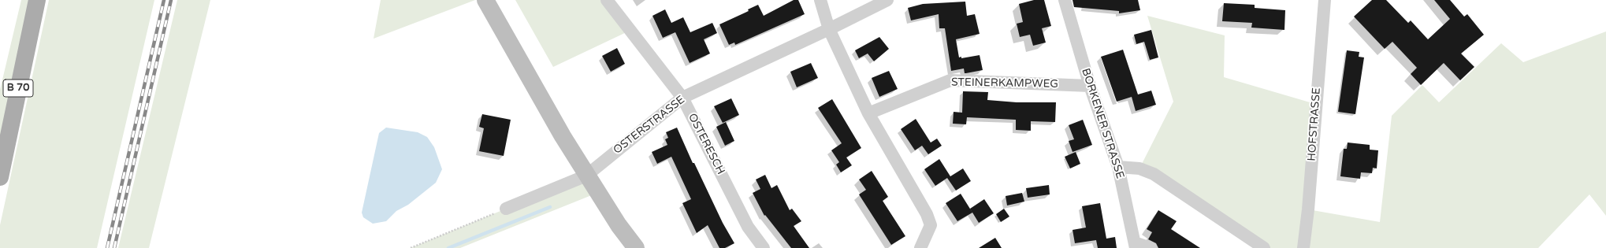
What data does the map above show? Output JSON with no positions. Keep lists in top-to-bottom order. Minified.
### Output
{"streets":{"main road":["B 70"],"street":["STEINERKAMPWEG","BORKENER STRASSE","HOFSTRASSE","OSTERSTRASSE","OSTERESCH"]},"crossings":[["STEINERKAMPWEG","BORKENER STRASSE"],["OSTERSTRASSE","OSTERESCH"]]}
